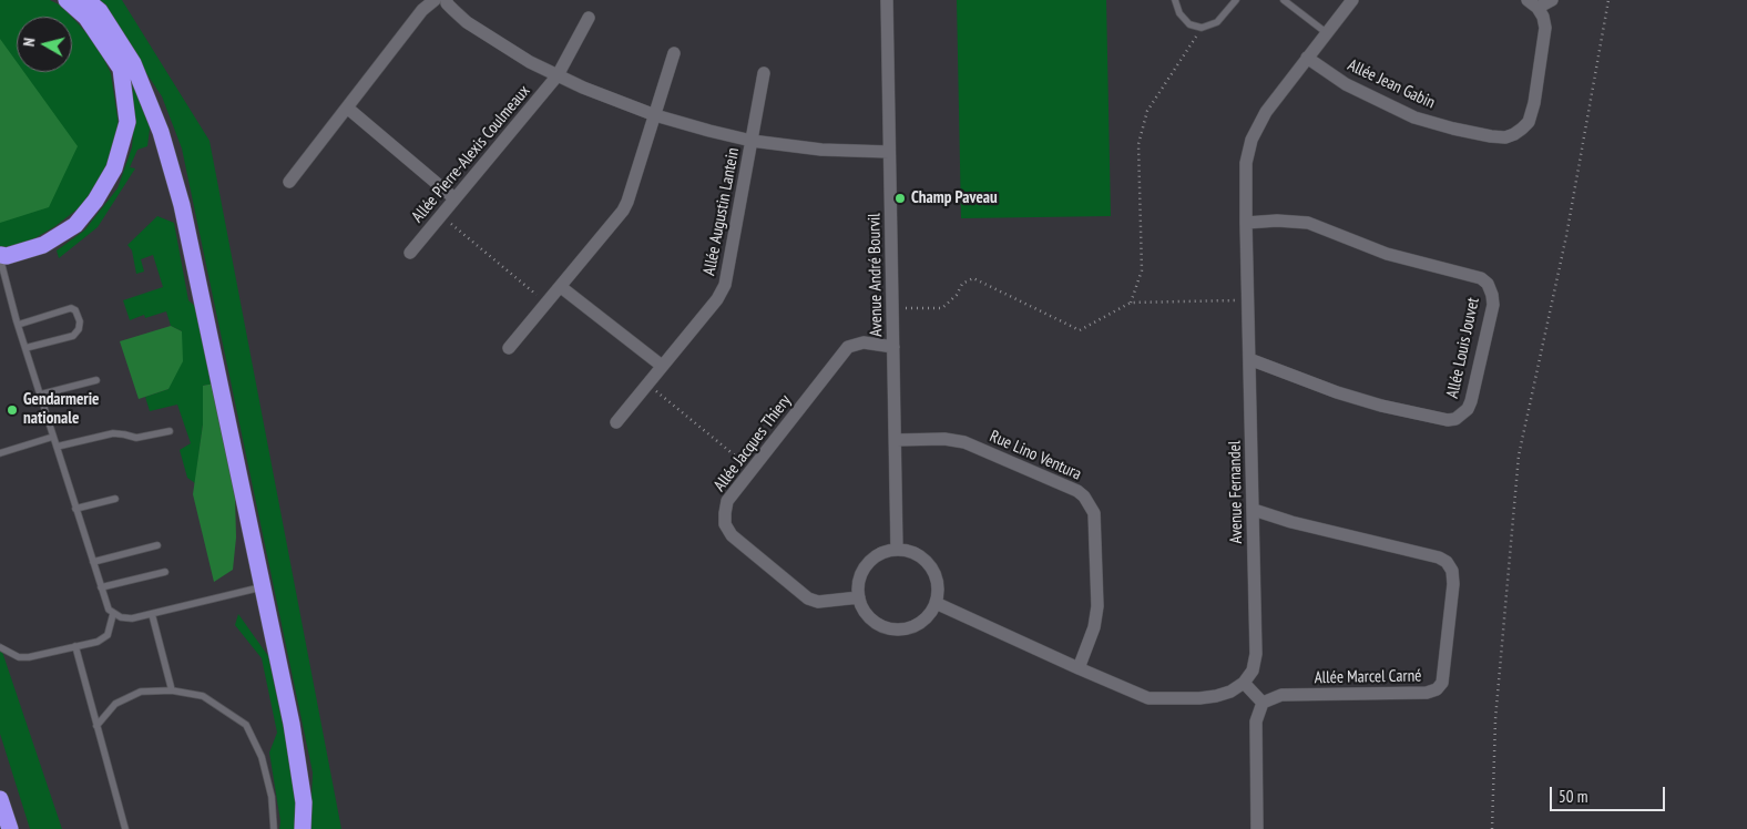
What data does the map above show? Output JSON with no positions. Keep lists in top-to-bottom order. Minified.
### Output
{"streets":{"street":["Allée Jean Gabin","Allée Pierre-Alexis Coulmeaux","Allée Augustin Lantein","Avenue André Bourvil","Allée Louis Jouvet","Allée Jacques Thiery","Rue Lino Ventura","Avenue Fernandel","Allée Marcel Carné"]},"crossings":[["Allée Jean Gabin","Avenue Fernandel"],["Avenue André Bourvil","Allée Jacques Thiery"],["Avenue André Bourvil","Rue Lino Ventura"],["Allée Louis Jouvet","Avenue Fernandel"],["Avenue Fernandel","Allée Marcel Carné"]],"places":["Champ Paveau","Gendarmerie nationale"],"scale_bar":"50 m","north":"left"}
